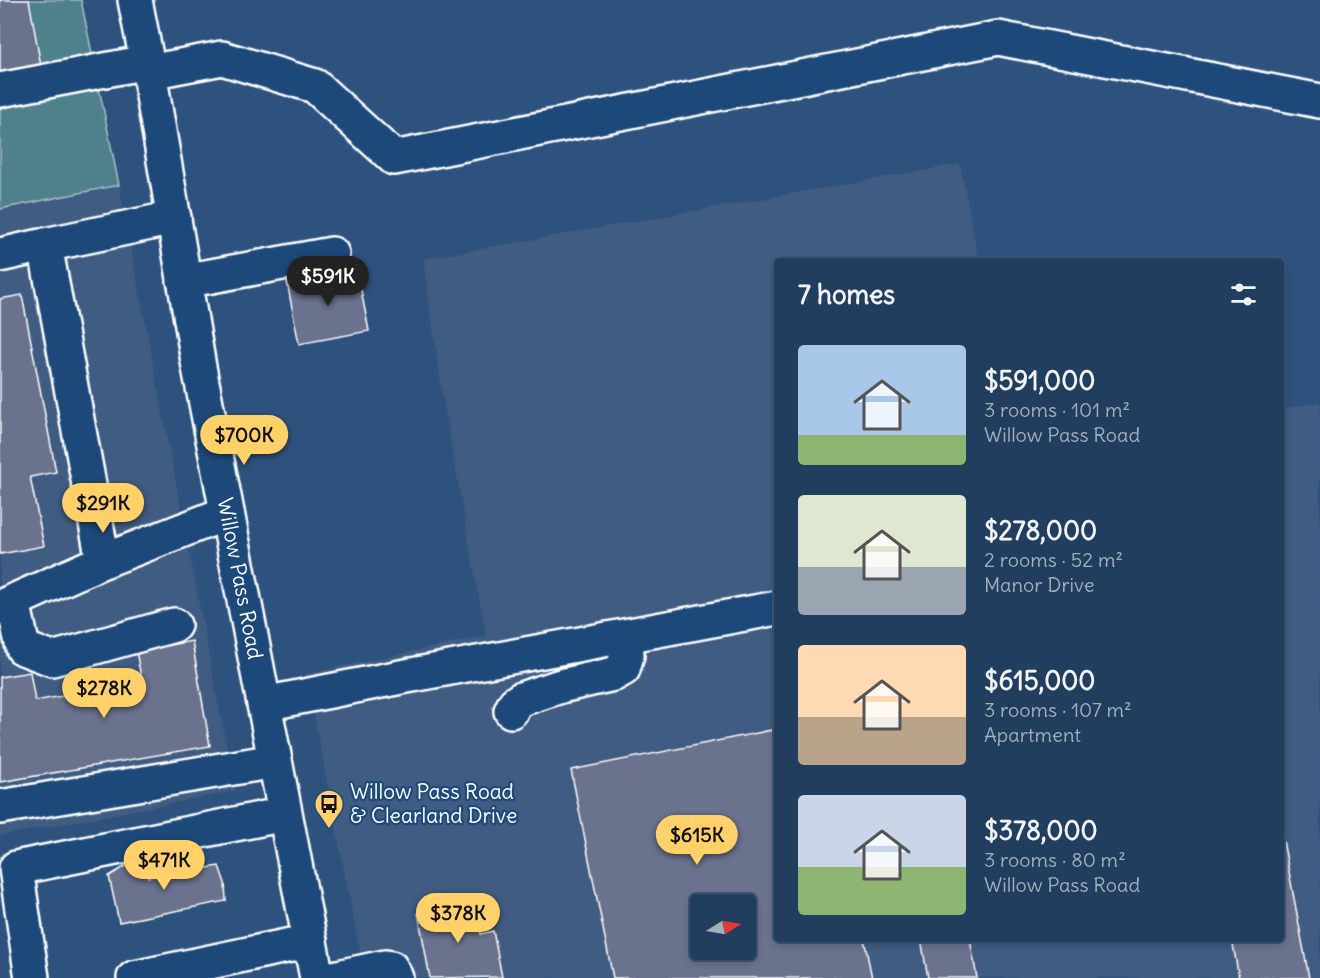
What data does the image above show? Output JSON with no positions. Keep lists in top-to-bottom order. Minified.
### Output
{"streets":{"main road":["Willow Pass Road"]},"places":{"bus stop":["Willow Pass Road & Clearland Drive"]},"north":"right","page":{"price":["$591K","$700K","$291K","$278K","$615K","$471K","$378K"],"heading":"7 homes","list":[{"name":"$591,000","note":"3 rooms · 101 m² · Willow Pass Road"},{"name":"$278,000","note":"2 rooms · 52 m² · Manor Drive"},{"name":"$615,000","note":"3 rooms · 107 m² · Apartment"},{"name":"$378,000","note":"3 rooms · 80 m² · Willow Pass Road"}]}}
